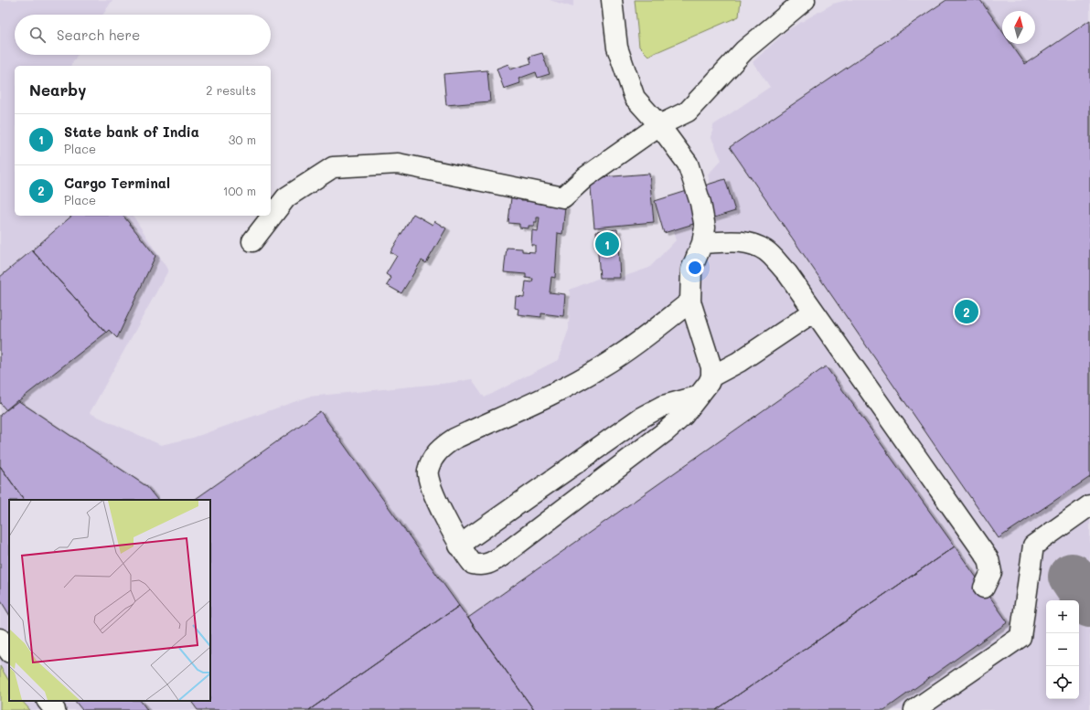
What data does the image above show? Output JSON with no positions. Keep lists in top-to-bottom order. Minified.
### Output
{"north":"top","page":{"search":"Search here","heading":["Nearby","2 results"],"list":[{"mark":"1","name":"State bank of India","note":"Place","value":"30 m"},{"mark":"2","name":"Cargo Terminal","note":"Place","value":"100 m"}],"pins":["1","2"],"map_buttons":["+","−"]}}
